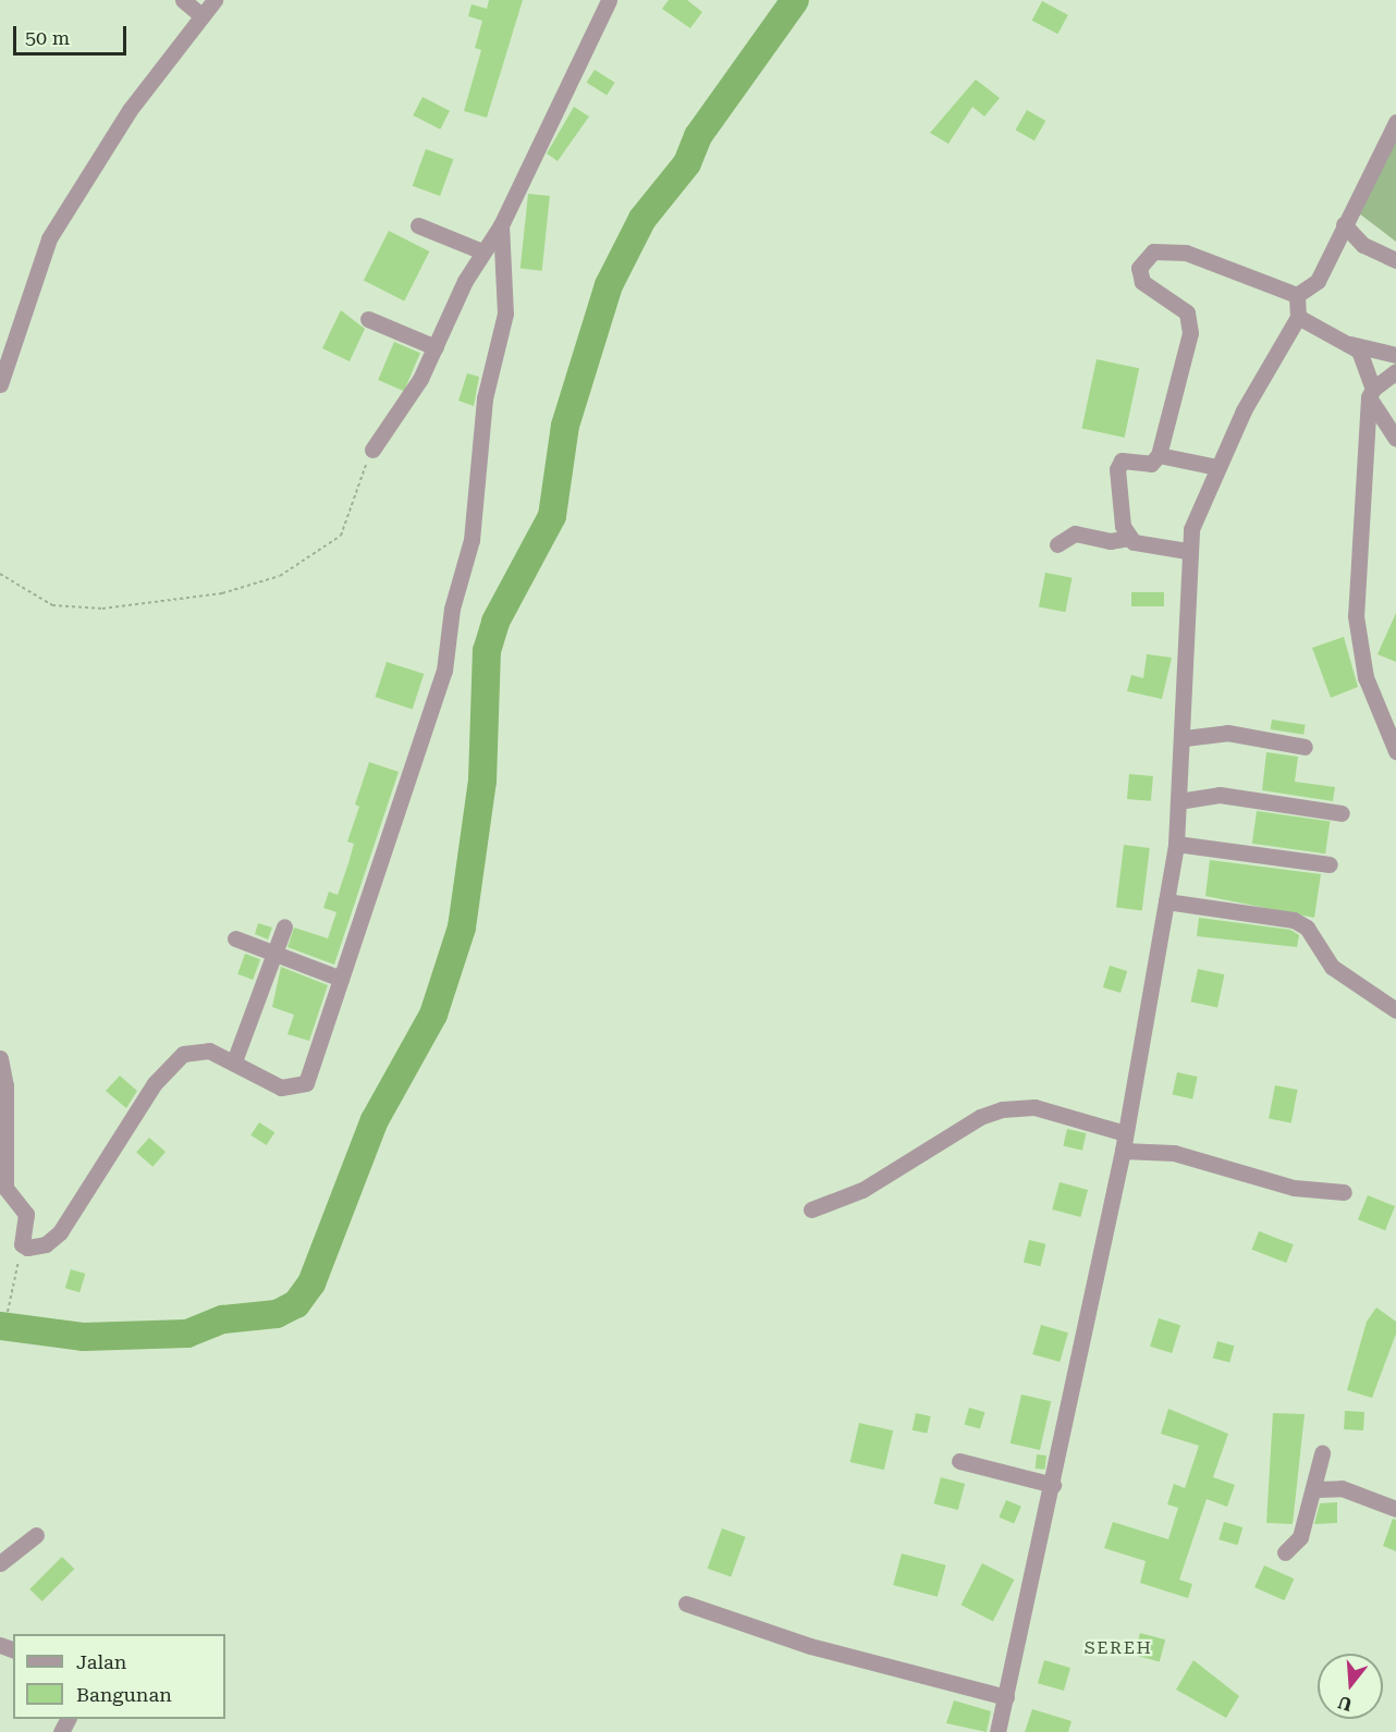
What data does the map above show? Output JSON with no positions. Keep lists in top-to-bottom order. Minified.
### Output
{"districts":["SEREH"],"legend":["Jalan","Bangunan"],"scale_bar":"50 m","north":"bottom"}
